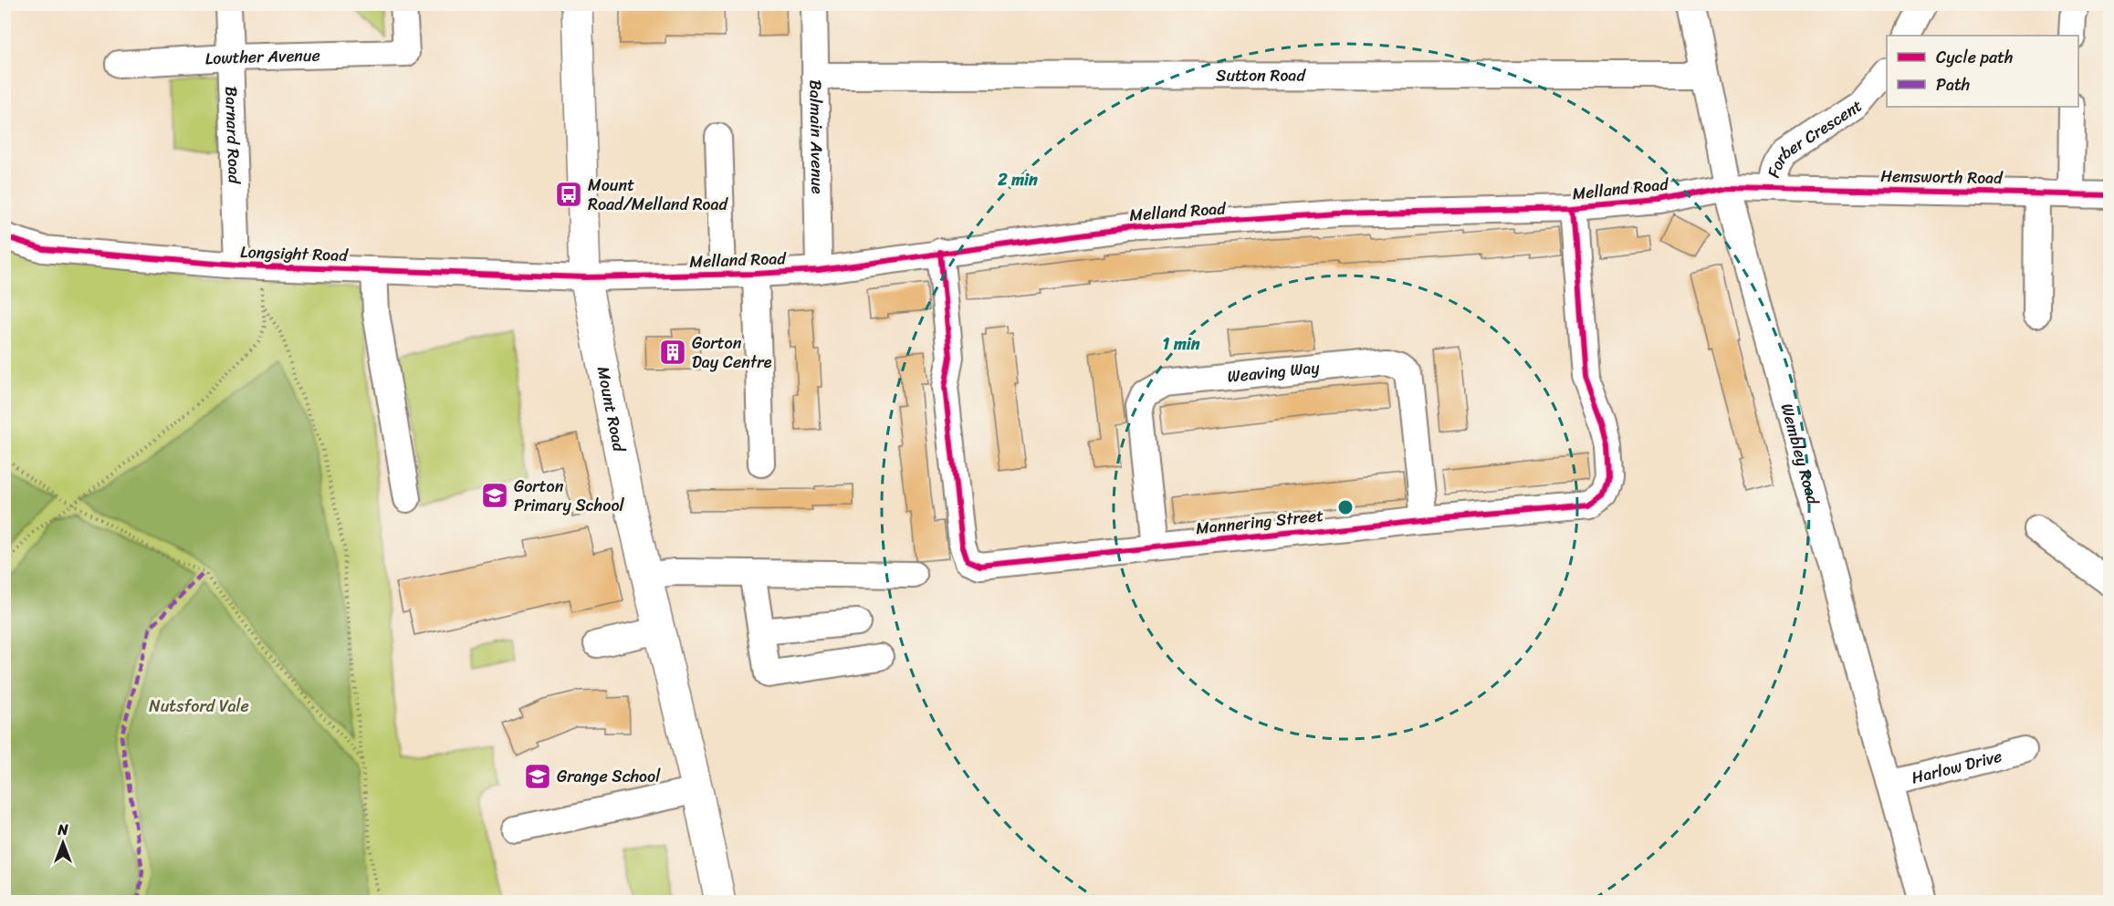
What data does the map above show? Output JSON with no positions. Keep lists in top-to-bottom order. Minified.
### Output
{"streets":{"main road":["Mount Road"],"street":["Lowther Avenue","Sutton Road","Barnard Road","Balmain Avenue","Forber Crescent","Hemsworth Road","Melland Road","Longsight Road","Weaving Way","Wembley Road","Mannering Street","Harlow Drive"]},"crossings":[["Lowther Avenue","Barnard Road"],["Sutton Road","Balmain Avenue"],["Sutton Road","Wembley Road"],["Barnard Road","Longsight Road"],["Balmain Avenue","Melland Road"],["Forber Crescent","Hemsworth Road"],["Forber Crescent","Melland Road"],["Hemsworth Road","Melland Road"],["Melland Road","Longsight Road"],["Melland Road","Mount Road"],["Melland Road","Wembley Road"],["Melland Road","Mannering Street"],["Longsight Road","Mount Road"],["Weaving Way","Mannering Street"],["Wembley Road","Harlow Drive"]],"parks":["Nutsford Vale"],"places":{"bus stop":["Mount Road/Melland Road"],"building":["Gorton Day Centre"],"school or university":["Gorton Primary School","Grange School"]},"legend":["Cycle path","Path"],"north":"top","rings":["2 min","1 min"]}
